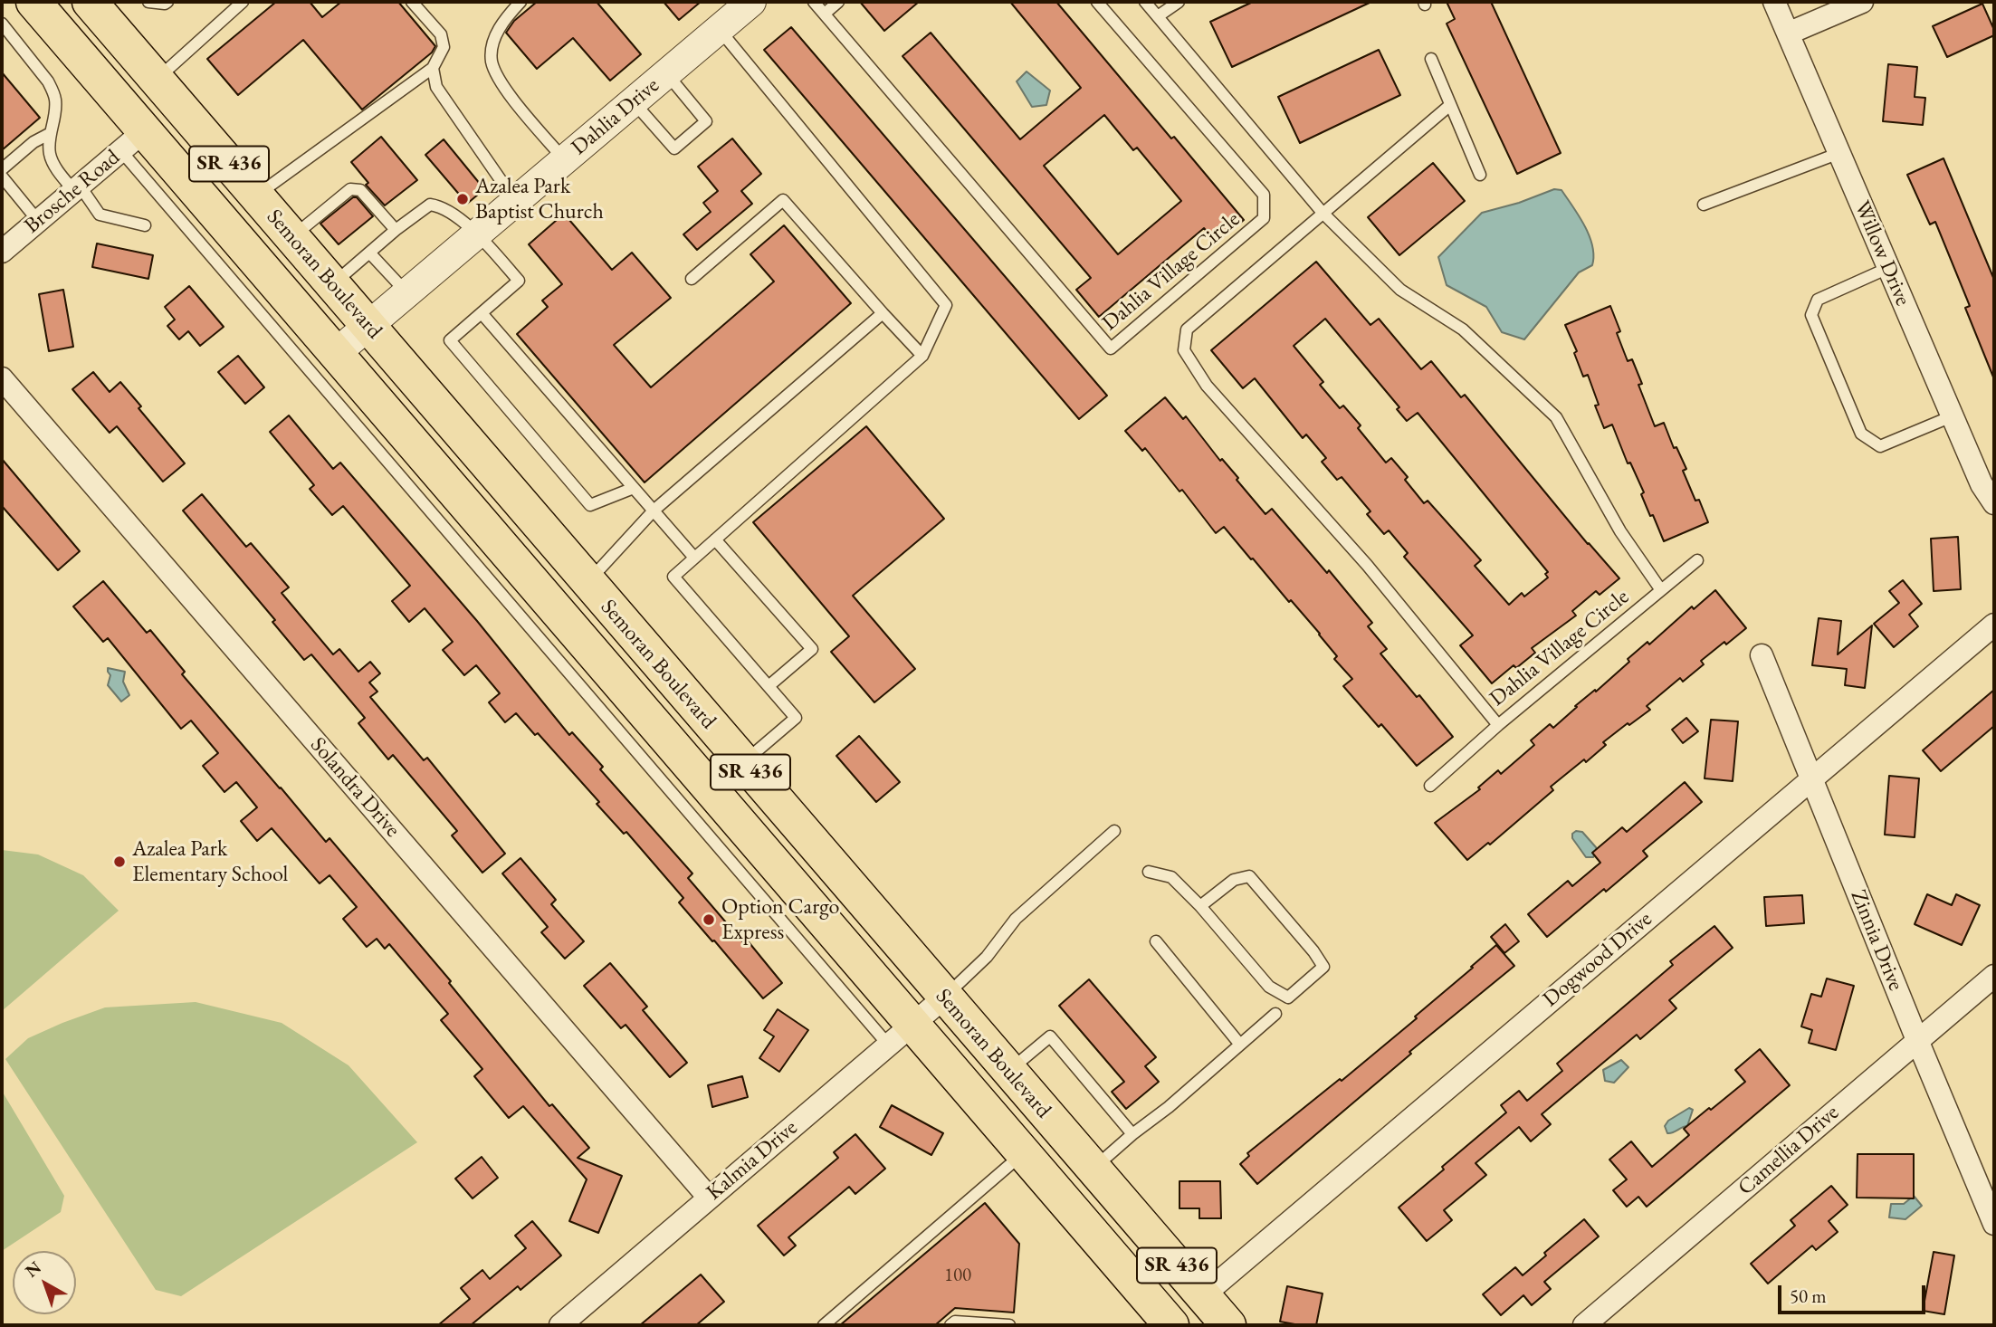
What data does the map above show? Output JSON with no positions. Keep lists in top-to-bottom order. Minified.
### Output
{"streets":{"main road":["SR 436","Semoran Boulevard"],"street":["Dahlia Drive","Brosche Road","Willow Drive","Solandra Drive","Zinnia Drive","Dogwood Drive","Camellia Drive","Kalmia Drive"],"lane":["Dahlia Village Circle"]},"crossings":[["Dahlia Drive","Semoran Boulevard"],["Brosche Road","Semoran Boulevard"],["Semoran Boulevard","Dogwood Drive"],["Semoran Boulevard","Kalmia Drive"],["Solandra Drive","Kalmia Drive"],["Zinnia Drive","Dogwood Drive"],["Zinnia Drive","Camellia Drive"]],"places":["Azalea Park Baptist Church","Azalea Park Elementary School","Option Cargo Express"],"house_numbers":["100"],"scale_bar":"50 m","north":"top left"}
